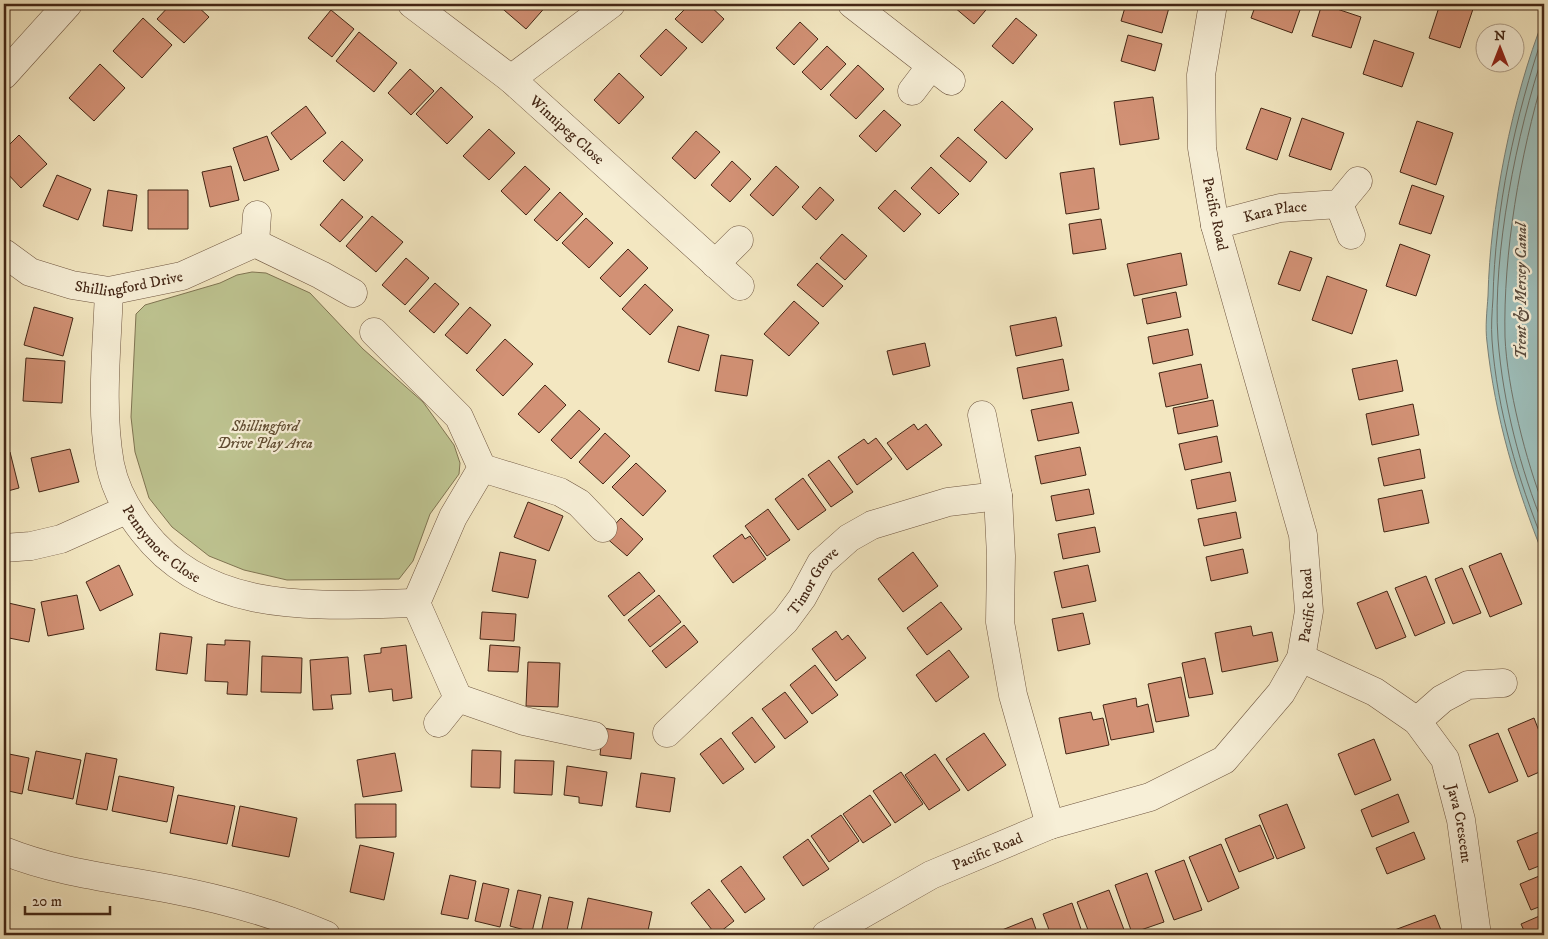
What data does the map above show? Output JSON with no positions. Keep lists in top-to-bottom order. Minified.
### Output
{"streets":{"street":["Winnipeg Close","Kara Place","Pacific Road","Shillingford Drive","Pennymore Close","Timor Grove","Java Crescent"]},"crossings":[["Kara Place","Pacific Road"],["Pacific Road","Java Crescent"],["Shillingford Drive","Pennymore Close"]],"water":["Trent & Mersey Canal"],"parks":["Shillingford Drive Play Area"],"scale_bar":"20 m","north":"top"}
